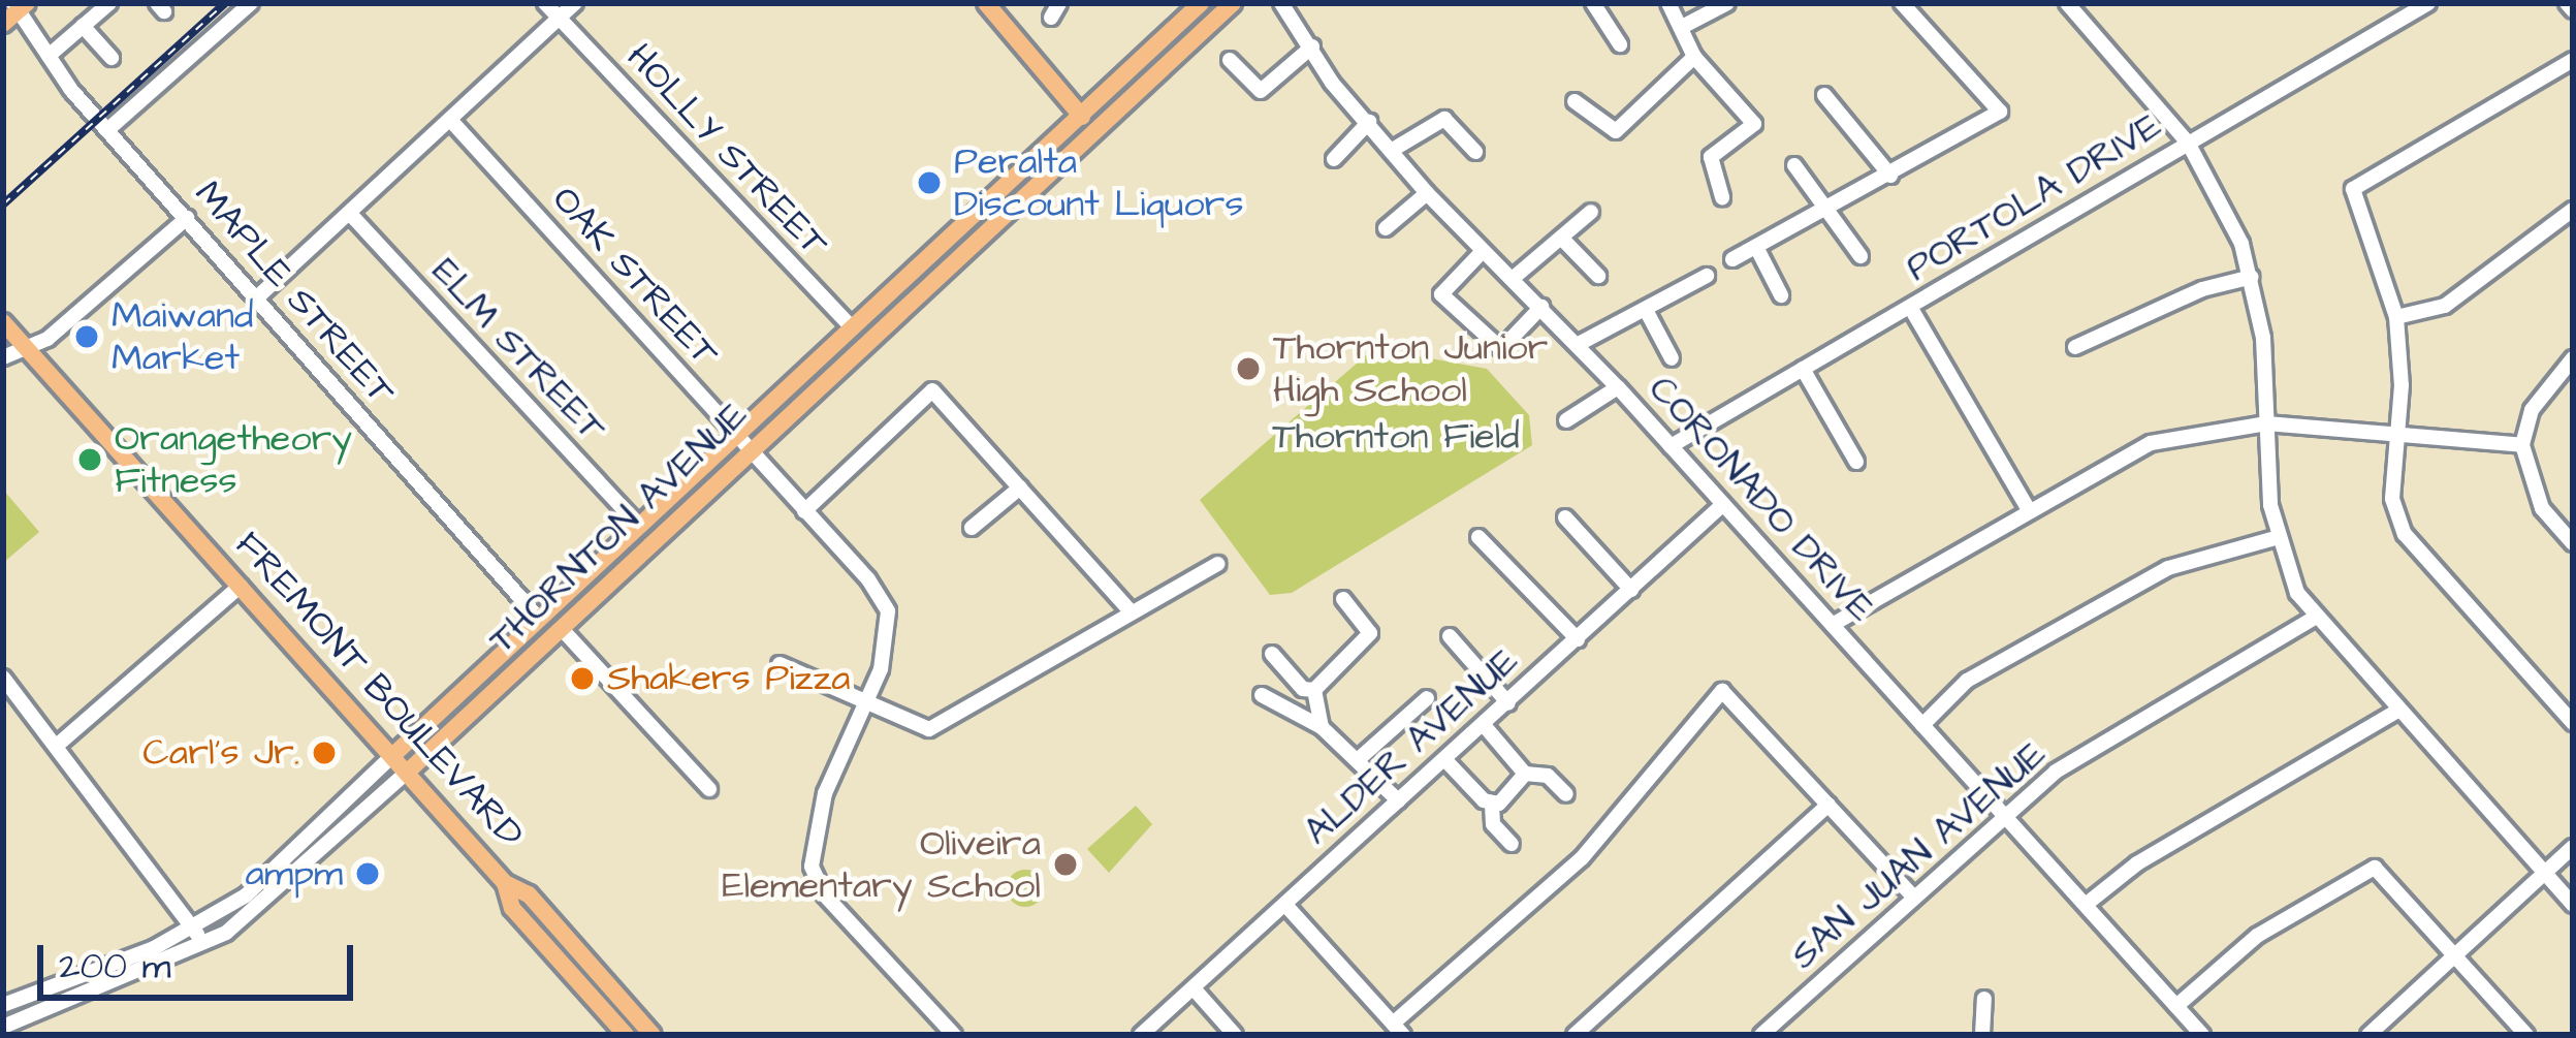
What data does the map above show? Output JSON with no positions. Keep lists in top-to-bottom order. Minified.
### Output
{"streets":{"main road":["THORNTON AVENUE","FREMONT BOULEVARD"],"street":["HOLLY STREET","PORTOLA DRIVE","OAK STREET","MAPLE STREET","ELM STREET","CORONADO DRIVE","ALDER AVENUE","SAN JUAN AVENUE"]},"crossings":[["HOLLY STREET","THORNTON AVENUE"],["PORTOLA DRIVE","CORONADO DRIVE"],["OAK STREET","THORNTON AVENUE"],["MAPLE STREET","THORNTON AVENUE"],["ELM STREET","THORNTON AVENUE"],["CORONADO DRIVE","ALDER AVENUE"],["CORONADO DRIVE","SAN JUAN AVENUE"],["THORNTON AVENUE","FREMONT BOULEVARD"]],"parks":["Thornton Field"],"places":["Peralta Discount Liquors","Maiwand Market","Thornton Junior High School","Orangetheory Fitness","Shakers Pizza","Carl's Jr.","Oliveira Elementary School","ampm"],"scale_bar":"200 m"}
